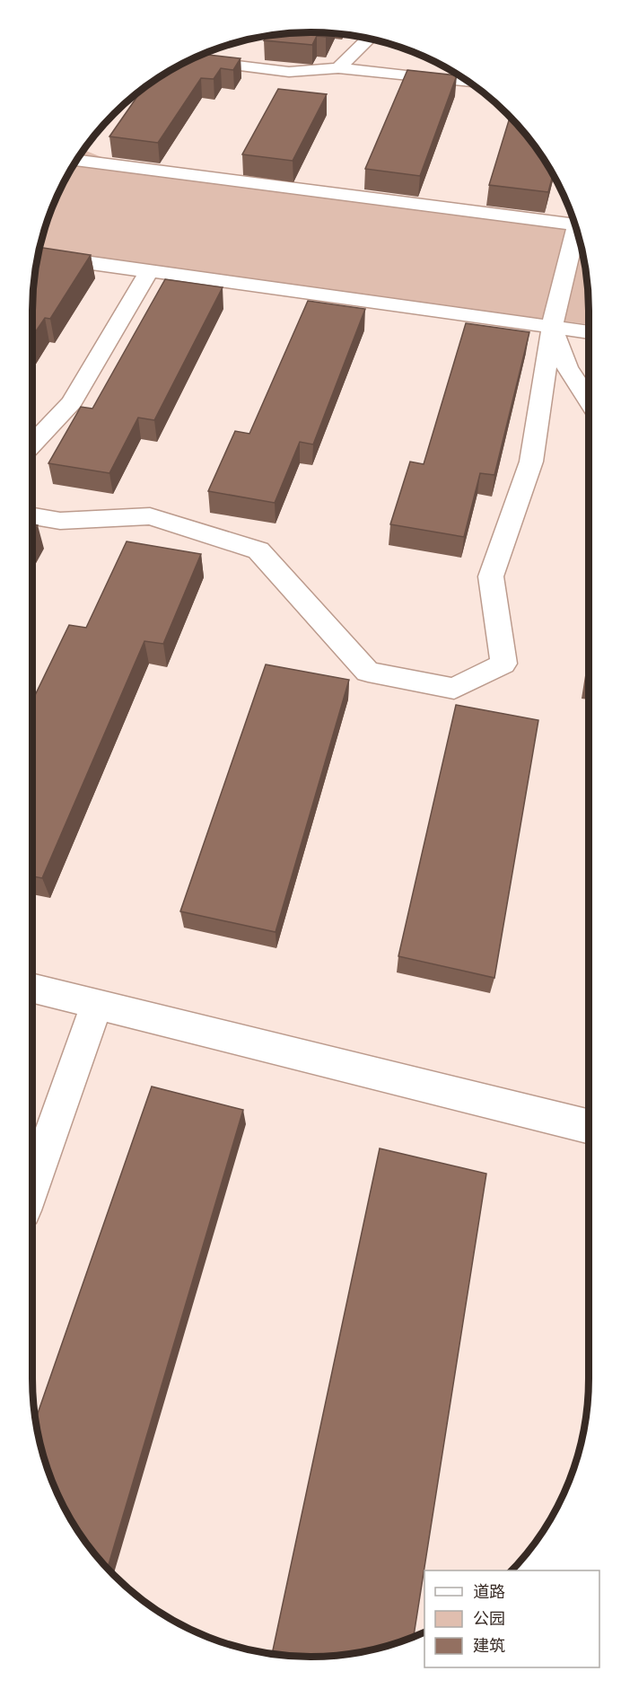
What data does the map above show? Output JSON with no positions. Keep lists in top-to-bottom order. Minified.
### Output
{"legend":["道路","公园","建筑"]}
